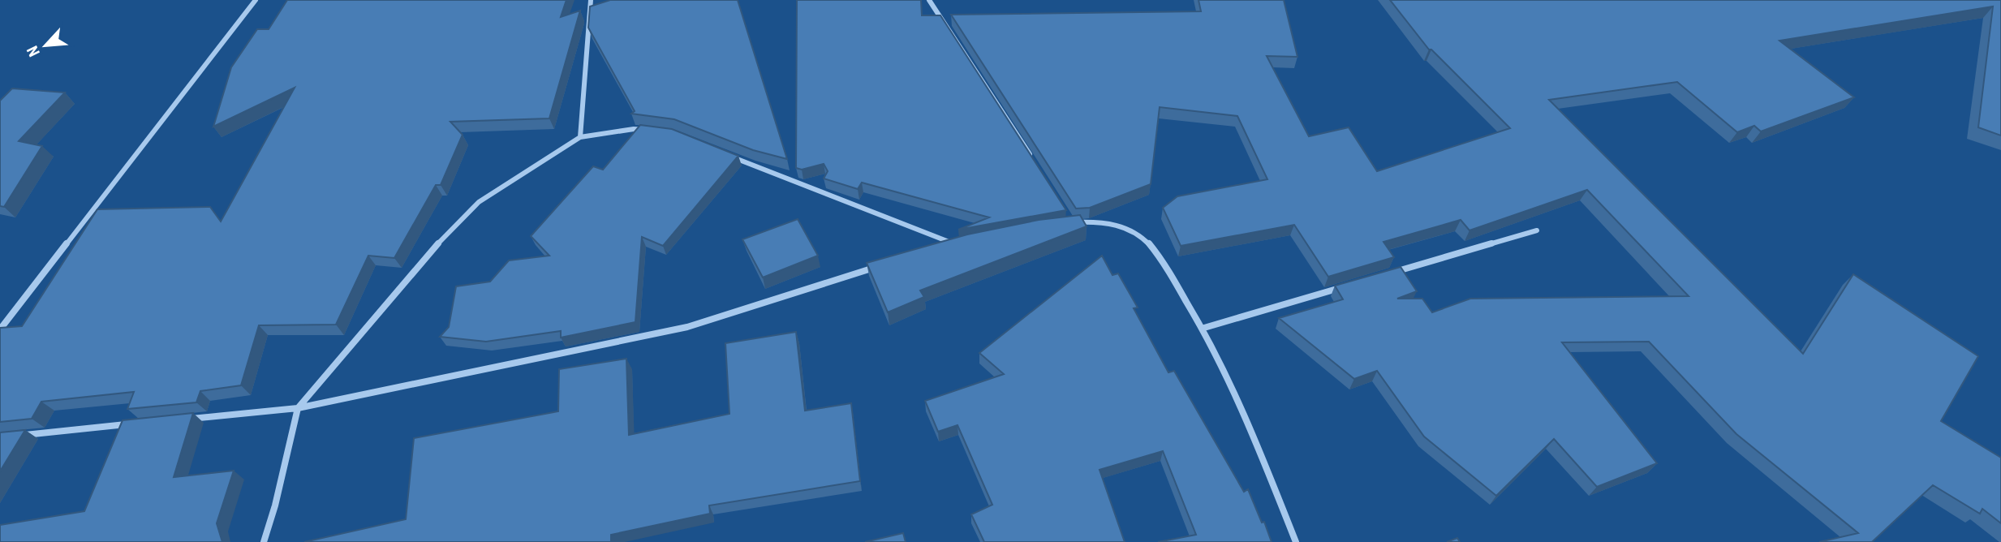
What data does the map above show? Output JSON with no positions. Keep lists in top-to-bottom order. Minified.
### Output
{"north":"bottom left"}
